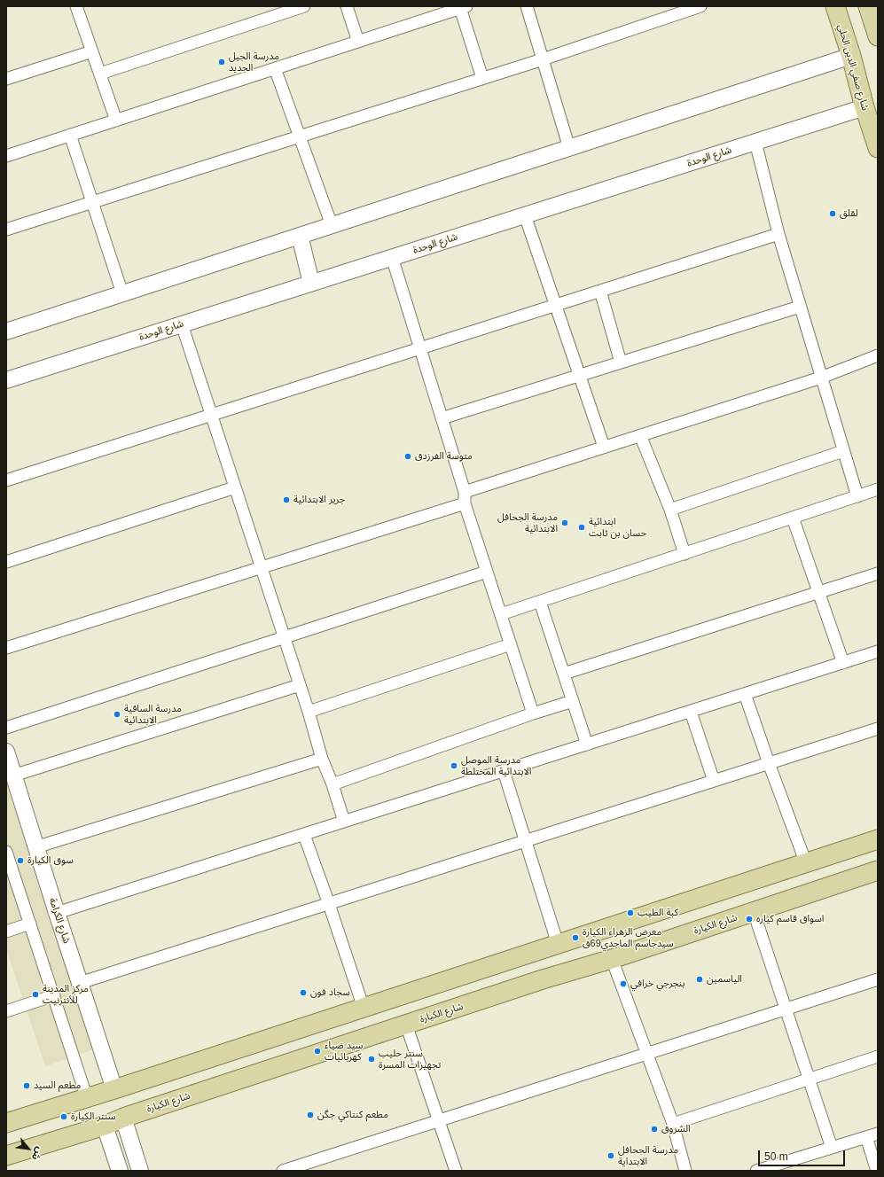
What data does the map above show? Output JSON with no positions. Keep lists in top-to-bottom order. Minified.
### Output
{"streets":{"main road":["شارع صفي الدين الحلي","شارع الكيارة"],"street":["شارع الوحدة","شارع الكرامة"]},"crossings":[["شارع صفي الدين الحلي","شارع الوحدة"]],"places":["مدرسة الجيل الجديد","لقلق","متوسة الفرزدق","جرير الابتدائية","مدرسة الجحافل الابتدائية","ابتدائية حسان بن ثابت","مدرسة الساقية الابتدائية","مدرسة الموصل الابتدائية المختلطة","سوق الكيارة","كبة الطيب","اسواق قاسم كياره","معرض الزهراء الكيارة سيدجاسم الماجدي69ق","الياسمين","بنجرجي خرافي","سجاد فون","مركز المدينة للأنترنيت","سيد ضياء كهربائيات","سنتر حليب تجهيزات المسرة","مطعم السيد","مطعم كنتاكي جگن","سنتر الكيارة","الشروق","مدرسة الجحافل الابتداية"],"scale_bar":"50 m","north":"bottom right"}
